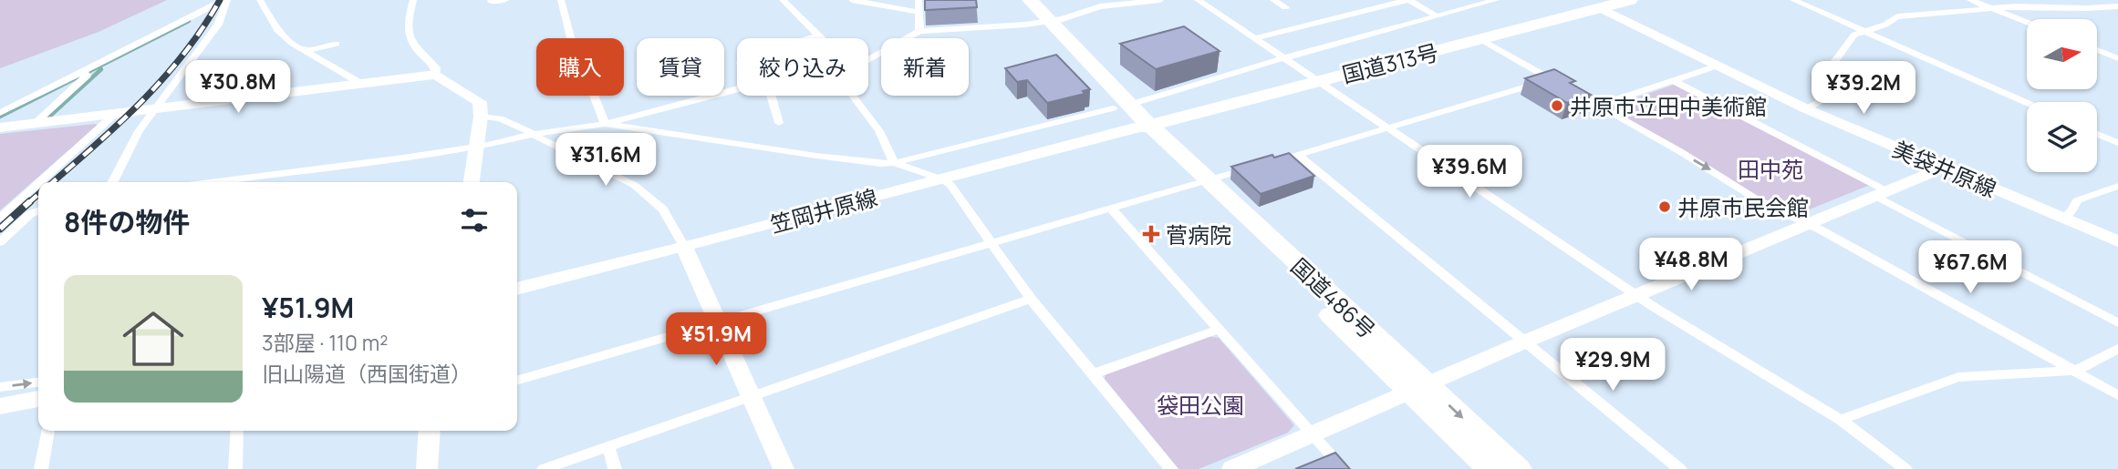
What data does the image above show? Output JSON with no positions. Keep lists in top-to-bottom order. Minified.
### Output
{"streets":{"highway":["国道313号","国道486号"],"main road":["美袋井原線","笠岡井原線"]},"crossings":[["国道313号","美袋井原線"],["国道313号","笠岡井原線"],["国道313号","国道486号"],["笠岡井原線","国道486号"]],"parks":["田中苑","袋田公園"],"places":{"other":["井原市立田中美術館","井原市民会館"],"health":["菅病院"]},"north":"right","page":{"chip":["購入","賃貸","絞り込み","新着"],"price":["¥30.8M","¥39.2M","¥31.6M","¥39.6M","¥48.8M","¥67.6M","¥51.9M","¥29.9M"],"heading":"8件の物件","list":[{"name":"¥51.9M","note":"3部屋 · 110 m² · 旧山陽道（西国街道）"}]}}
